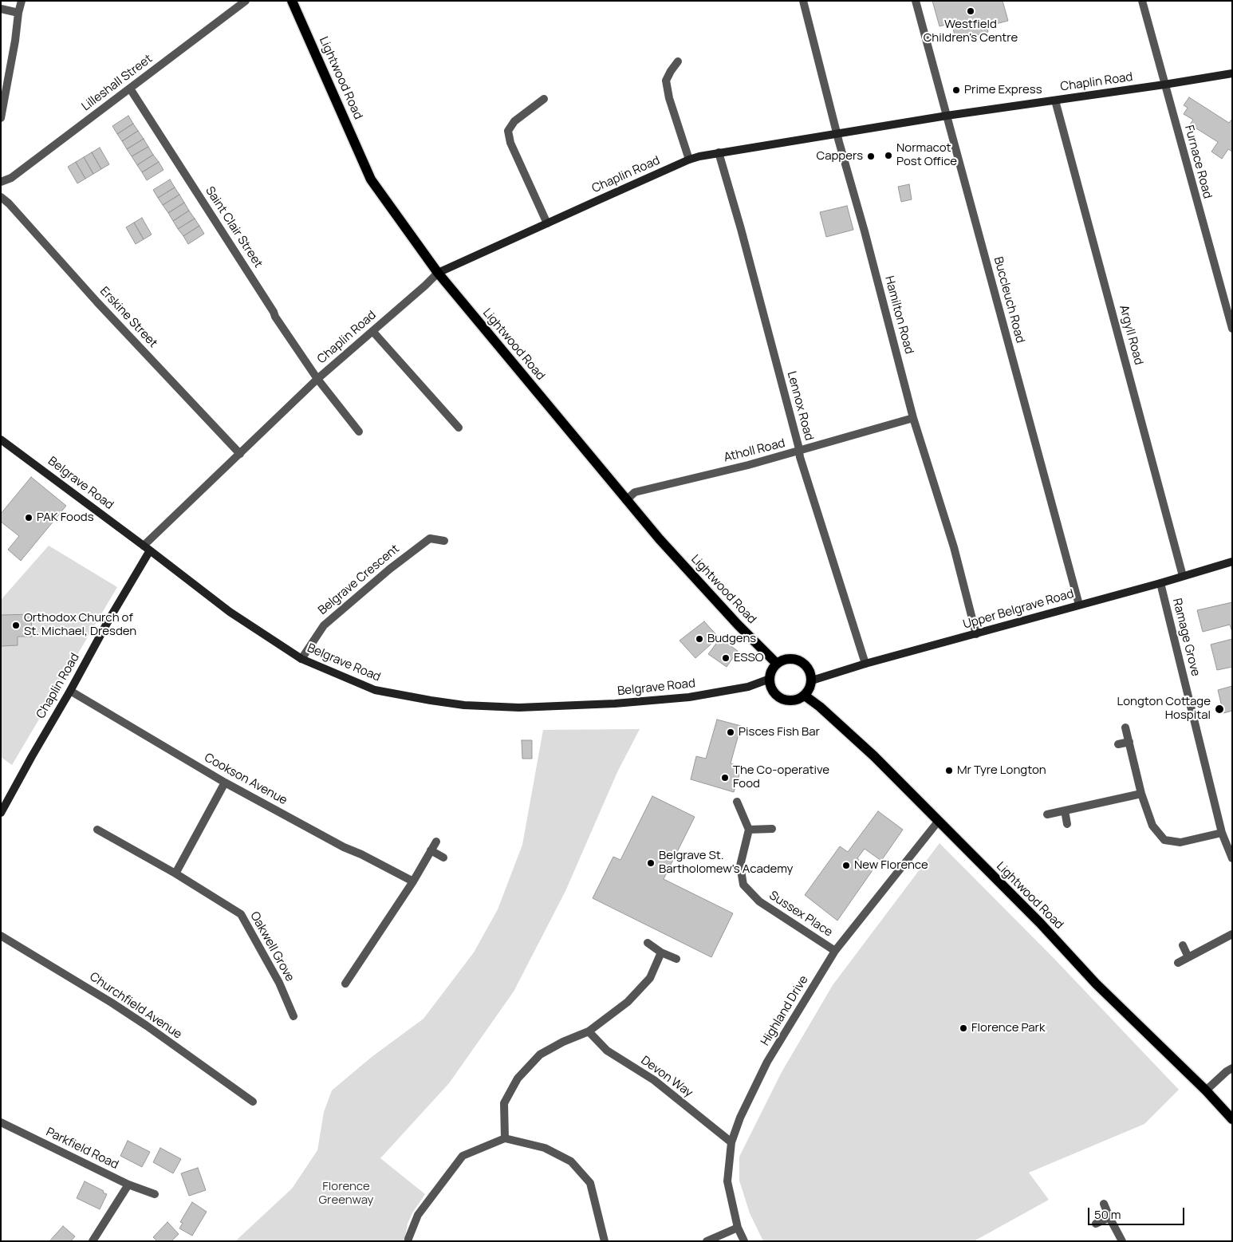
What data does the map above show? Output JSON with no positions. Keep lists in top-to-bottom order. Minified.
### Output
{"streets":{"main road":["Lightwood Road"],"street":["Chaplin Road","Lilleshall Street","Furnace Road","Saint Clair Street","Buccleuch Road","Hamilton Road","Erskine Street","Argyll Road","Lennox Road","Atholl Road","Belgrave Road","Belgrave Crescent","Upper Belgrave Road","Ramage Grove","Cookson Avenue","Sussex Place","Oakwell Grove","Churchfield Avenue","Highland Drive","Devon Way","Parkfield Road"]},"crossings":[["Lightwood Road","Chaplin Road"],["Lightwood Road","Atholl Road"],["Lightwood Road","Belgrave Road"],["Lightwood Road","Upper Belgrave Road"],["Lightwood Road","Highland Drive"],["Chaplin Road","Furnace Road"],["Chaplin Road","Saint Clair Street"],["Chaplin Road","Buccleuch Road"],["Chaplin Road","Hamilton Road"],["Chaplin Road","Erskine Street"],["Chaplin Road","Argyll Road"],["Chaplin Road","Lennox Road"],["Chaplin Road","Belgrave Road"],["Chaplin Road","Cookson Avenue"],["Lilleshall Street","Saint Clair Street"],["Buccleuch Road","Upper Belgrave Road"],["Hamilton Road","Atholl Road"],["Hamilton Road","Upper Belgrave Road"],["Argyll Road","Upper Belgrave Road"],["Lennox Road","Atholl Road"],["Lennox Road","Upper Belgrave Road"],["Belgrave Road","Belgrave Crescent"],["Belgrave Road","Upper Belgrave Road"],["Upper Belgrave Road","Ramage Grove"],["Sussex Place","Highland Drive"],["Highland Drive","Devon Way"]],"parks":["Florence Greenway"],"places":["Westfield Children's Centre","Prime Express","Normacot Post Office","Cappers","PAK Foods","Orthodox Church of St. Michael, Dresden","Budgens","ESSO","Longton Cottage Hospital","Pisces Fish Bar","Mr Tyre Longton","The Co-operative Food","Belgrave St. Bartholomew's Academy","New Florence","Florence Park"],"scale_bar":"50 m"}
